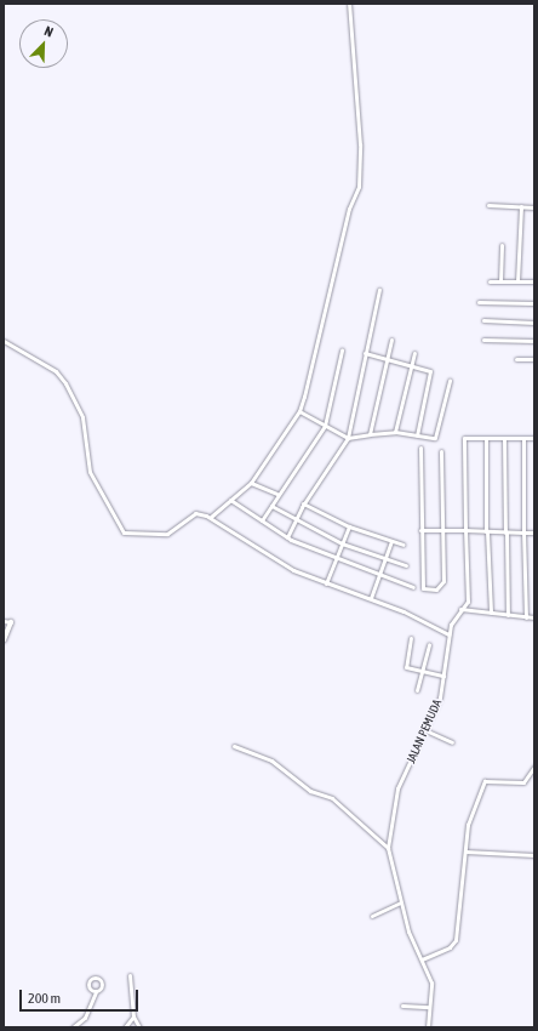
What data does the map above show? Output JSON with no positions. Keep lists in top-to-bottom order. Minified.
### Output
{"streets":{"street":["JALAN PEMUDA"]},"scale_bar":"200 m","north":"top right"}
